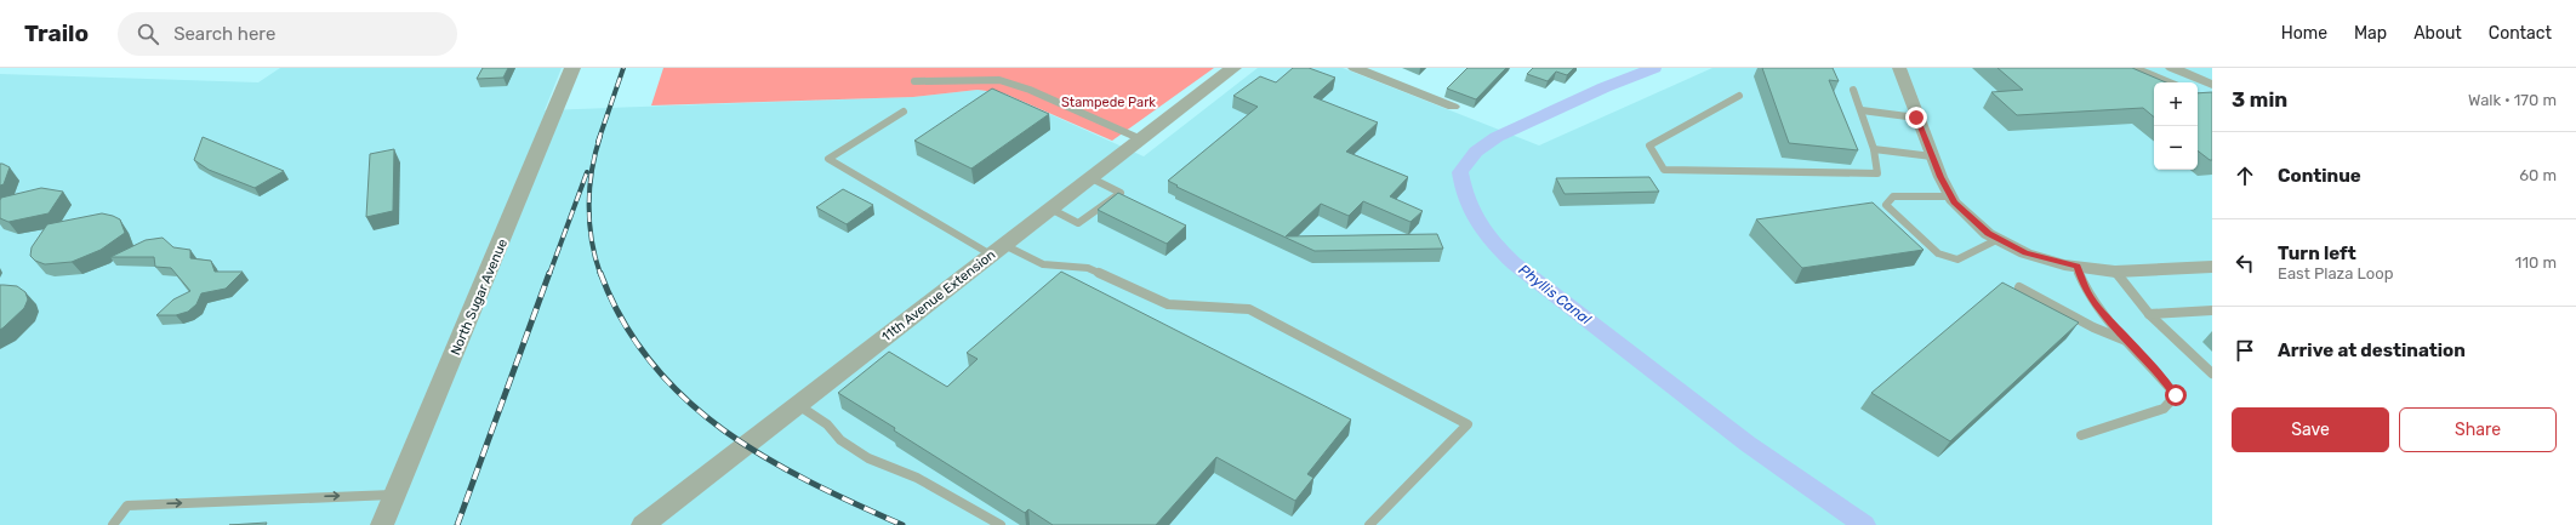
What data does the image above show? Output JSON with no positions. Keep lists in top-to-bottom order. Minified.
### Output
{"streets":{"street":["11th Avenue Extension","North Sugar Avenue"]},"water":["Phyllis Canal"],"parks":["Stampede Park"],"page":{"header":"Trailo","search":"Search here","nav":["Home","Map","About","Contact"],"heading":["3 min","Walk · 170 m"],"map_buttons":["+","−"],"list":[["Continue","60 m"],["Turn left","East Plaza Loop","110 m"],"Arrive at destination"],"buttons":["Save","Share"]}}
